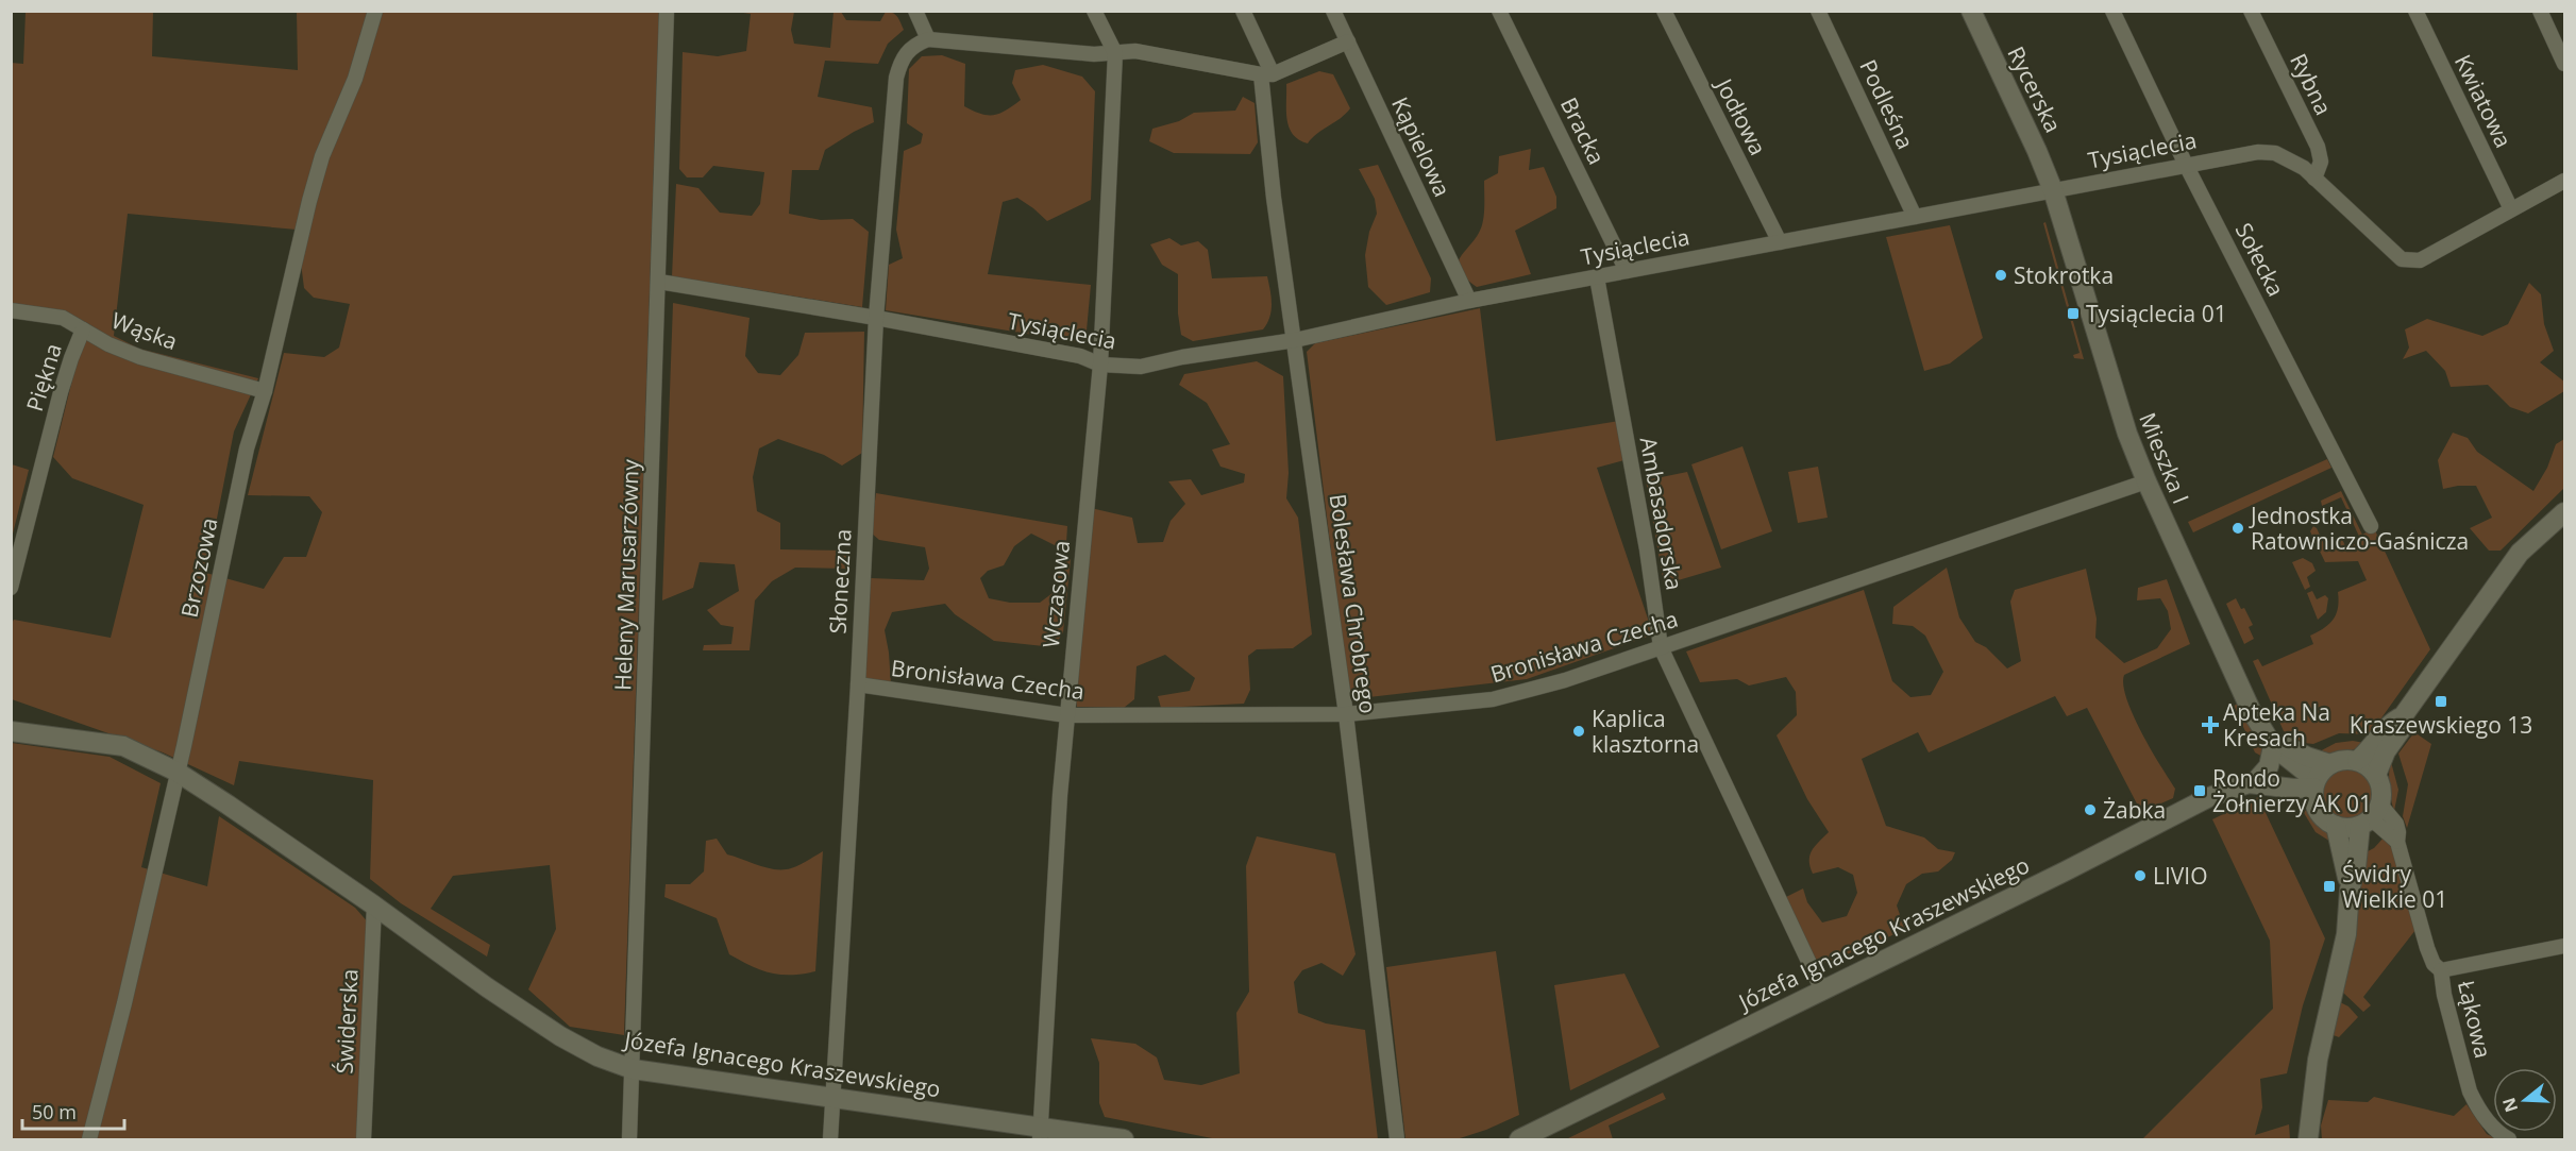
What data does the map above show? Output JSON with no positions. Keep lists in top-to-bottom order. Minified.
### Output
{"streets":{"street":["Rybna","Rycerska","Kwiatowa","Podleśna","Jodłowa","Bracka","Kąpielowa","Tysiąclecia","Sołecka","Wąska","Piękna","Mieszka I","Ambasadorska","Brzozowa","Heleny Marusarzówny","Słoneczna","Wczasowa","Bolesława Chrobrego","Bronisława Czecha","Józefa Ignacego Kraszewskiego","Łąkowa","Świderska"]},"crossings":[["Rybna","Tysiąclecia"],["Rycerska","Tysiąclecia"],["Rycerska","Mieszka I"],["Kwiatowa","Tysiąclecia"],["Podleśna","Tysiąclecia"],["Jodłowa","Tysiąclecia"],["Bracka","Tysiąclecia"],["Kąpielowa","Tysiąclecia"],["Tysiąclecia","Sołecka"],["Tysiąclecia","Mieszka I"],["Tysiąclecia","Ambasadorska"],["Tysiąclecia","Heleny Marusarzówny"],["Tysiąclecia","Słoneczna"],["Tysiąclecia","Wczasowa"],["Tysiąclecia","Bolesława Chrobrego"],["Wąska","Piękna"],["Wąska","Brzozowa"],["Mieszka I","Bronisława Czecha"],["Mieszka I","Józefa Ignacego Kraszewskiego"],["Mieszka I","Łąkowa"],["Ambasadorska","Bronisława Czecha"],["Ambasadorska","Józefa Ignacego Kraszewskiego"],["Brzozowa","Józefa Ignacego Kraszewskiego"],["Heleny Marusarzówny","Józefa Ignacego Kraszewskiego"],["Słoneczna","Bronisława Czecha"],["Słoneczna","Józefa Ignacego Kraszewskiego"],["Wczasowa","Bronisława Czecha"],["Wczasowa","Józefa Ignacego Kraszewskiego"],["Bolesława Chrobrego","Bronisława Czecha"],["Józefa Ignacego Kraszewskiego","Łąkowa"],["Józefa Ignacego Kraszewskiego","Świderska"]],"places":{"other":["Stokrotka","Jednostka Ratowniczo-Gaśnicza","Kaplica klasztorna","Żabka","LIVIO"],"transit":["Tysiąclecia 01","Kraszewskiego 13","Rondo Żołnierzy AK 01","Świdry Wielkie 01"],"health":["Apteka Na Kresach"]},"scale_bar":"50 m","north":"left"}
